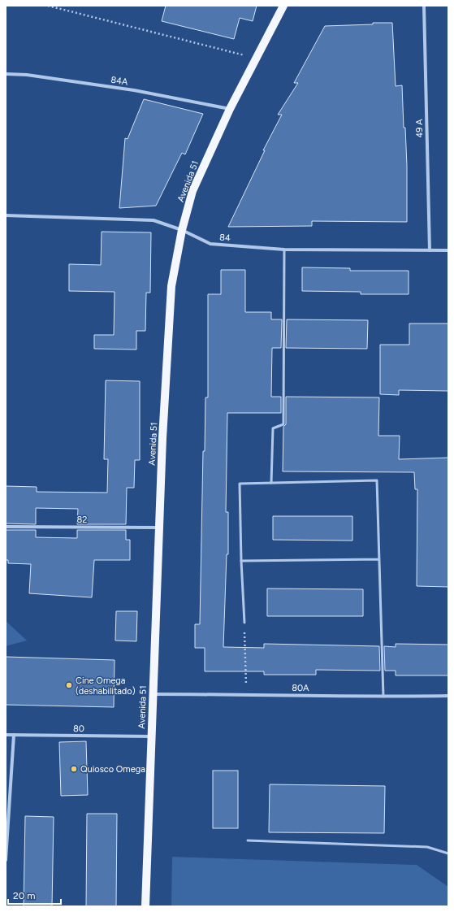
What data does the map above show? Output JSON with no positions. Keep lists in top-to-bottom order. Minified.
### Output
{"streets":{"main road":["Avenida 51"],"street":["84A","49 A","84","82","80A","80"]},"crossings":[["84A","Avenida 51"],["49 A","84"],["Avenida 51","84"],["Avenida 51","82"],["Avenida 51","80A"],["Avenida 51","80"]],"places":["Cine Omega (deshabilitado)","Quiosco Omega"],"scale_bar":"20 m"}
